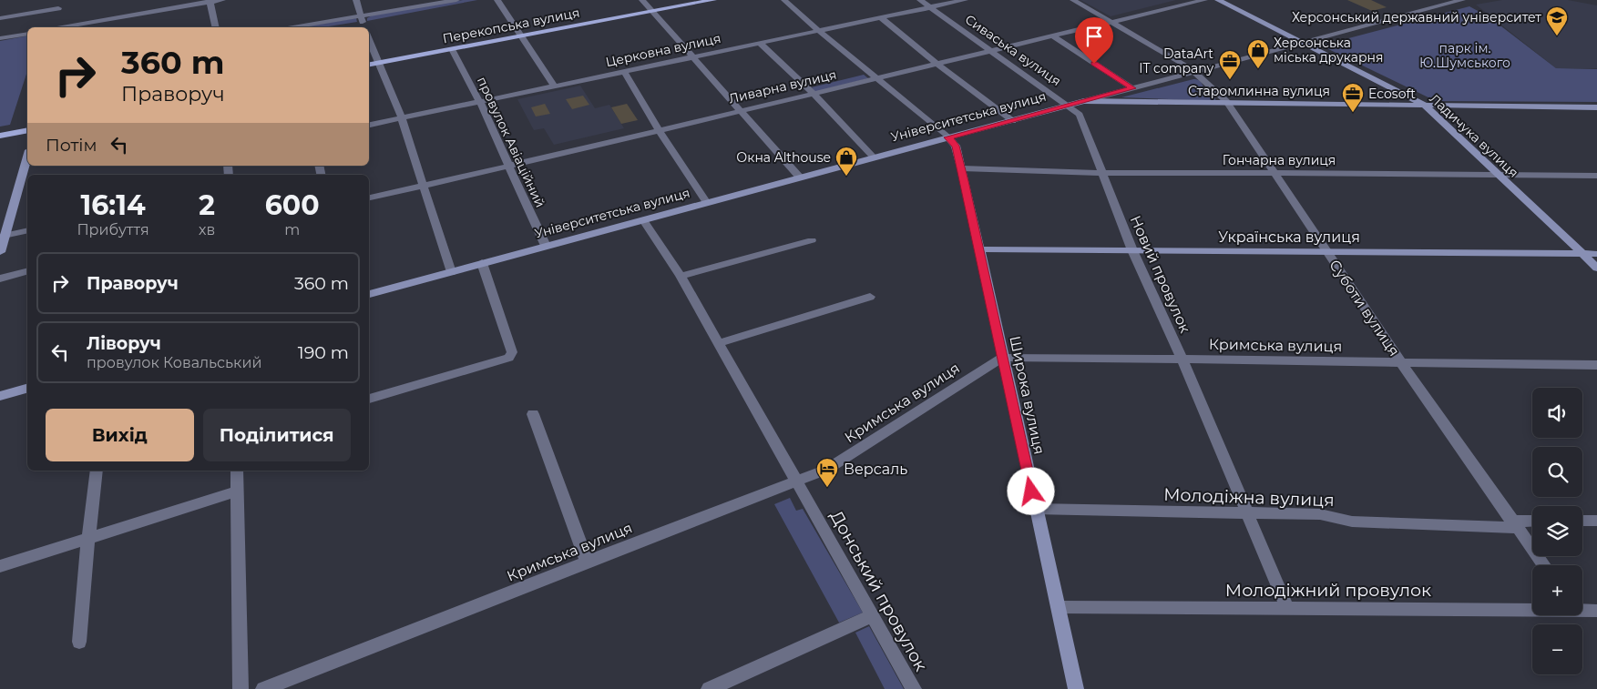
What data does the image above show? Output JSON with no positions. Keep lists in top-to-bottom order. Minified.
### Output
{"streets":{"main road":["Перекопська вулиця"],"street":["Церковна вулиця","Сиваська вулиця","Ливарна вулиця","Старомлинна вулиця","Університетська вулиця","Ладичука вулиця","провулок Авіаційний","Гончарна вулиця","Українська вулиця","Новий провулок","Суботи вулиця","Кримська вулиця","Широка вулиця","Молодіжна вулиця","Молодіжний провулок","Донський провулок"]},"crossings":[["Перекопська вулиця","провулок Авіаційний"],["Церковна вулиця","Сиваська вулиця"],["Церковна вулиця","провулок Авіаційний"],["Сиваська вулиця","Ливарна вулиця"],["Сиваська вулиця","Університетська вулиця"],["Сиваська вулиця","Новий провулок"],["Ливарна вулиця","провулок Авіаційний"],["Ливарна вулиця","Суботи вулиця"],["Старомлинна вулиця","Університетська вулиця"],["Старомлинна вулиця","Ладичука вулиця"],["Старомлинна вулиця","Суботи вулиця"],["Університетська вулиця","Ладичука вулиця"],["Університетська вулиця","провулок Авіаційний"],["Університетська вулиця","Новий провулок"],["Університетська вулиця","Суботи вулиця"],["Університетська вулиця","Широка вулиця"],["Університетська вулиця","Донський провулок"],["Ладичука вулиця","Гончарна вулиця"],["Ладичука вулиця","Українська вулиця"],["Гончарна вулиця","Новий провулок"],["Гончарна вулиця","Суботи вулиця"],["Гончарна вулиця","Широка вулиця"],["Українська вулиця","Новий провулок"],["Українська вулиця","Суботи вулиця"],["Українська вулиця","Широка вулиця"],["Новий провулок","Кримська вулиця"],["Новий провулок","Молодіжна вулиця"],["Новий провулок","Молодіжний провулок"],["Суботи вулиця","Кримська вулиця"],["Суботи вулиця","Молодіжна вулиця"],["Кримська вулиця","Широка вулиця"],["Кримська вулиця","Донський провулок"],["Широка вулиця","Молодіжна вулиця"],["Широка вулиця","Молодіжний провулок"]],"parks":["парк ім. Ю.Шумського"],"places":{"school or university":["Херсонський державний університет"],"shop":["Херсонська міська друкарня","Окна Althouse"],"office":["DataArt IT company","Ecosoft"],"hotel":["Версаль"]},"page":{"turn":["360 m","Праворуч"],"then":"Потім","eta":["16:14","Прибуття","2","хв","600","m"],"list":[{"name":"Праворуч","value":"360 m"},{"name":"Ліворуч","note":"провулок Ковальський","value":"190 m"}],"map_buttons":["+","−"],"buttons":["Вихід","Поділитися"]}}
